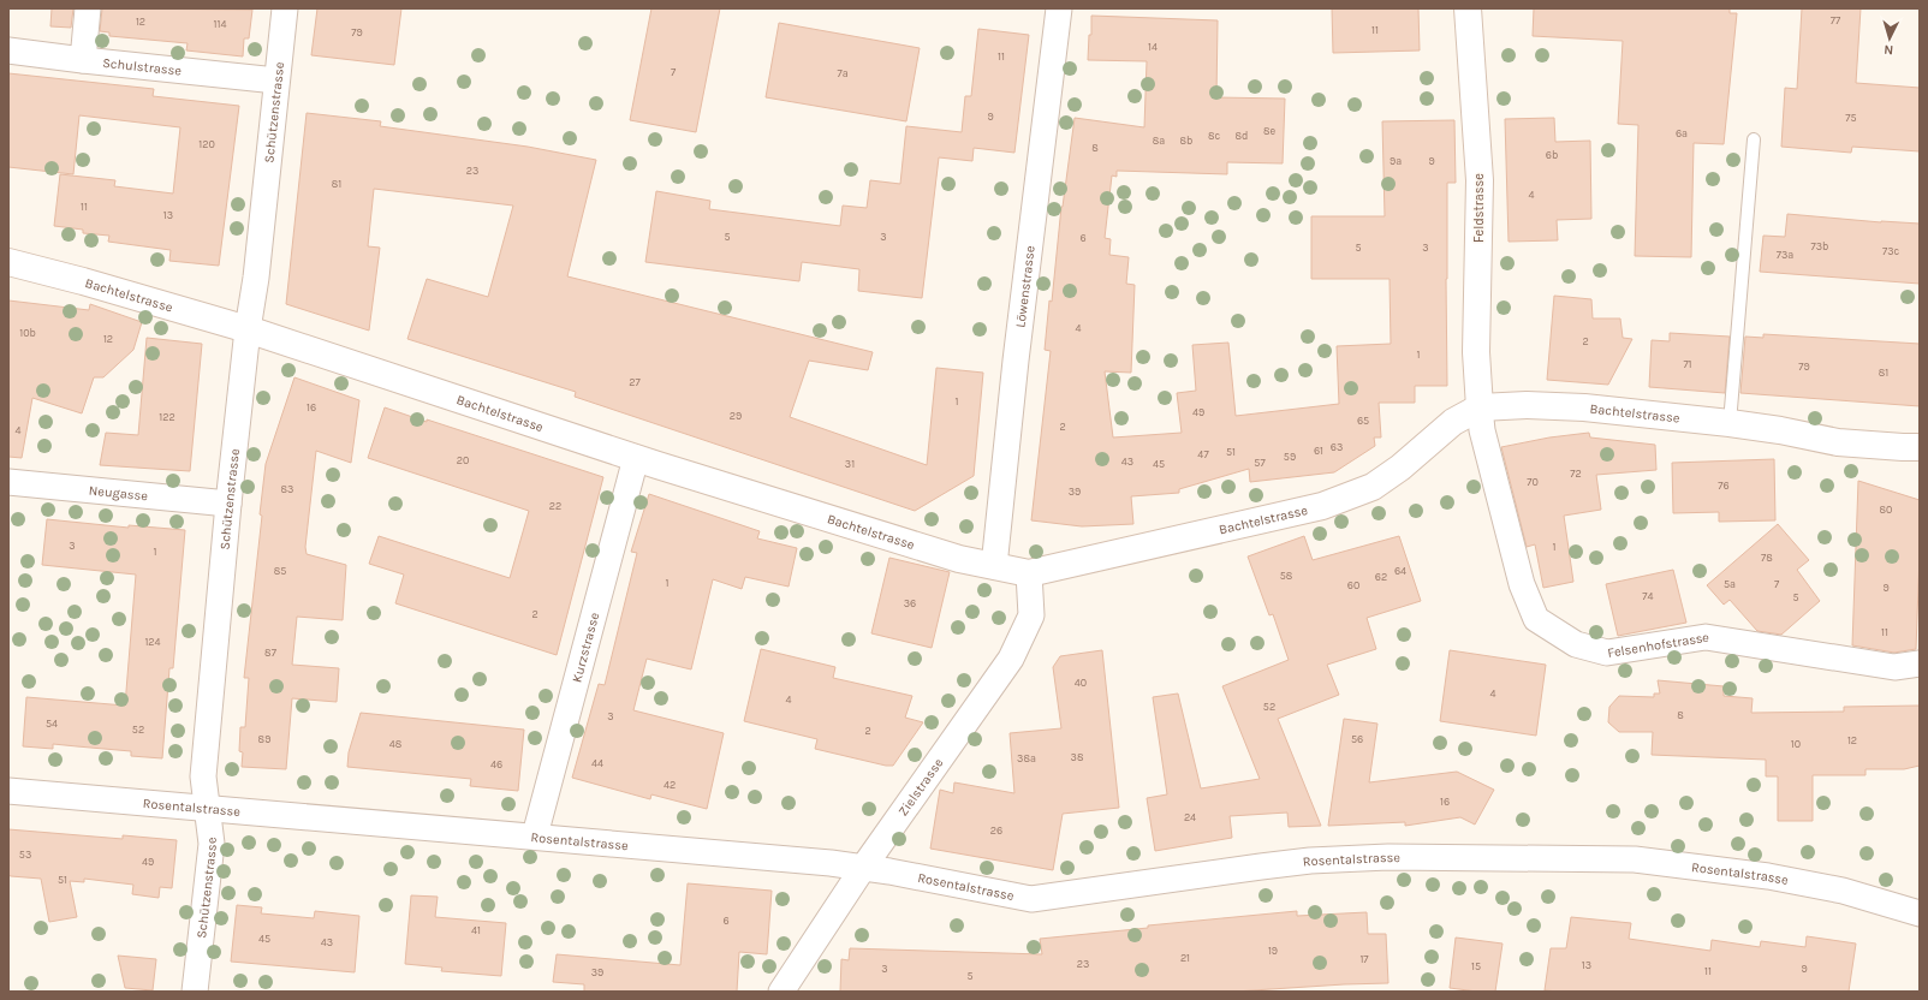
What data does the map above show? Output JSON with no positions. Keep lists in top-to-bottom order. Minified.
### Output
{"streets":{"street":["Schulstrasse","Schützenstrasse","Feldstrasse","Löwenstrasse","Bachtelstrasse","Neugasse","Felsenhofstrasse","Kurzstrasse","Zielstrasse","Rosentalstrasse"]},"crossings":[["Schulstrasse","Schützenstrasse"],["Schützenstrasse","Bachtelstrasse"],["Schützenstrasse","Neugasse"],["Schützenstrasse","Rosentalstrasse"],["Feldstrasse","Bachtelstrasse"],["Feldstrasse","Felsenhofstrasse"],["Löwenstrasse","Bachtelstrasse"],["Bachtelstrasse","Felsenhofstrasse"],["Bachtelstrasse","Kurzstrasse"],["Bachtelstrasse","Zielstrasse"],["Kurzstrasse","Rosentalstrasse"],["Zielstrasse","Rosentalstrasse"]],"house_numbers":["77","12","114","11","79","14","11","7","7a","9","75","8e","6a","8c","8d","8a","8b","120","8","6b","9a","9","23","81","4","11","13","5","3","6","73b","5","3","73c","73a","4","10b","12","2","1","71","79","81","27","1","16","49","29","122","65","2","4","63","61","51","47","59","20","43","57","31","45","72","70","76","83","39","22","80","3","1","1","78","85","64","58","62","1","5a","7","60","9","74","5","36","2","11","124","87","40","4","4","52","8","3","54","52","2","89","56","12","48","10","38","38a","44","46","42","16","24","26","53","49","51","6","41","45","43","19","21","17","23","13","15","3","9","11","39","5"],"north":"bottom"}
